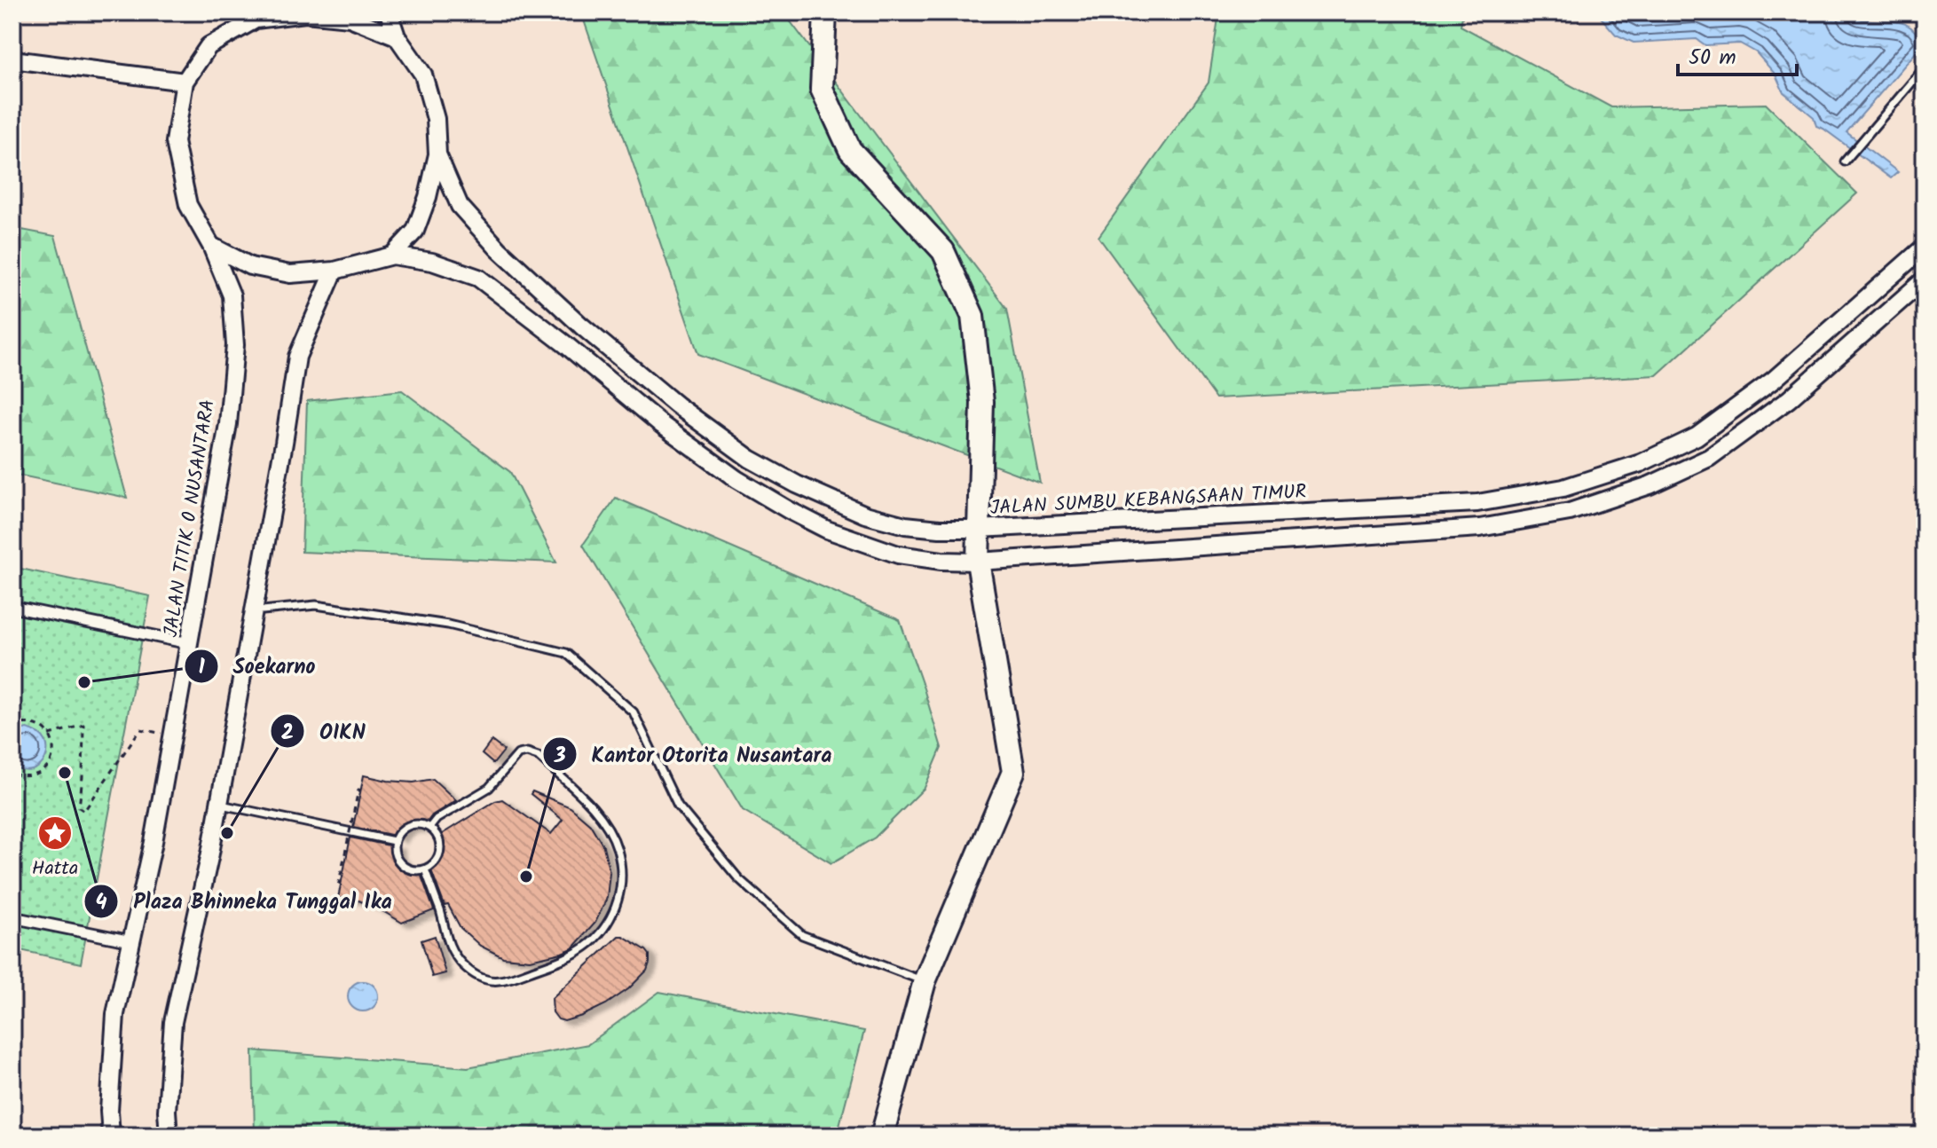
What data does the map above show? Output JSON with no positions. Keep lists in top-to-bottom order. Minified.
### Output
{"streets":{"street":["JALAN SUMBU KEBANGSAAN TIMUR","JALAN TITIK 0 NUSANTARA"]},"places":{"other":["Soekarno","Plaza Bhinneka Tunggal Ika","OIKN","Kantor Otorita Nusantara"],"place":["Hatta"]},"scale_bar":"50 m"}
